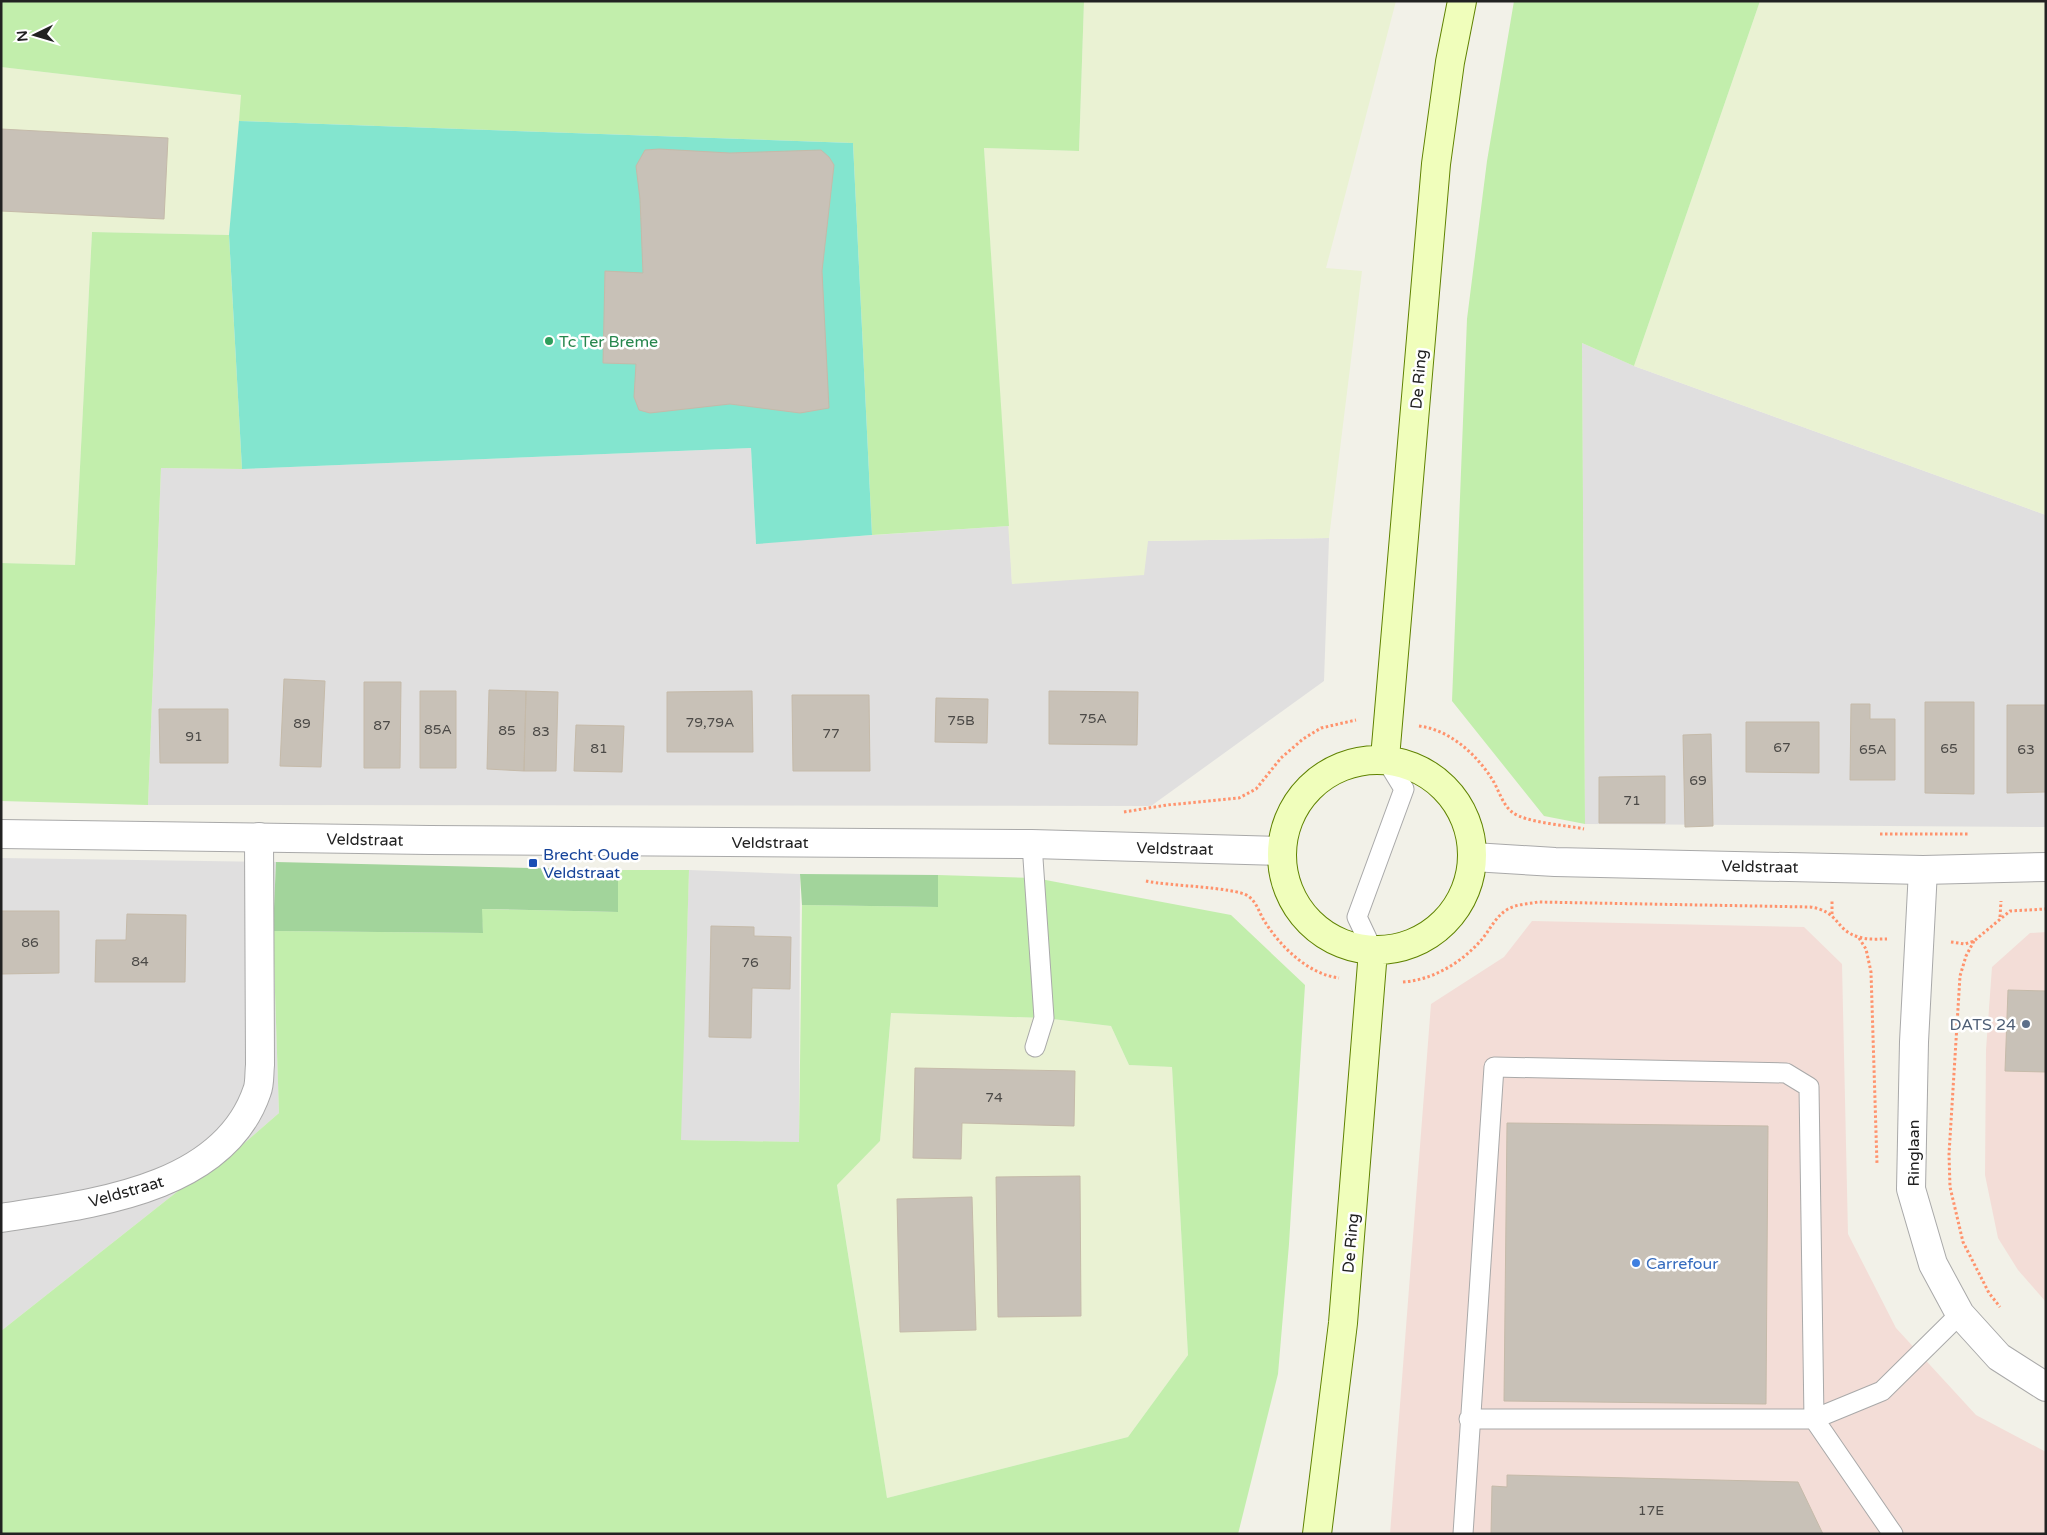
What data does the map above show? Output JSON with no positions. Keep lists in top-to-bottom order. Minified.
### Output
{"streets":{"main road":["De Ring"],"street":["Veldstraat","Ringlaan"]},"crossings":[["Veldstraat","Ringlaan"]],"places":{"other":["Tc Ter Breme","DATS 24","Carrefour"],"transit":["Brecht Oude Veldstraat"]},"house_numbers":["75A","75B","79,79A","89","87","85A","85","83","77","91","67","81","65","65A","63","69","71","86","84","76","74","17E"],"north":"left"}
